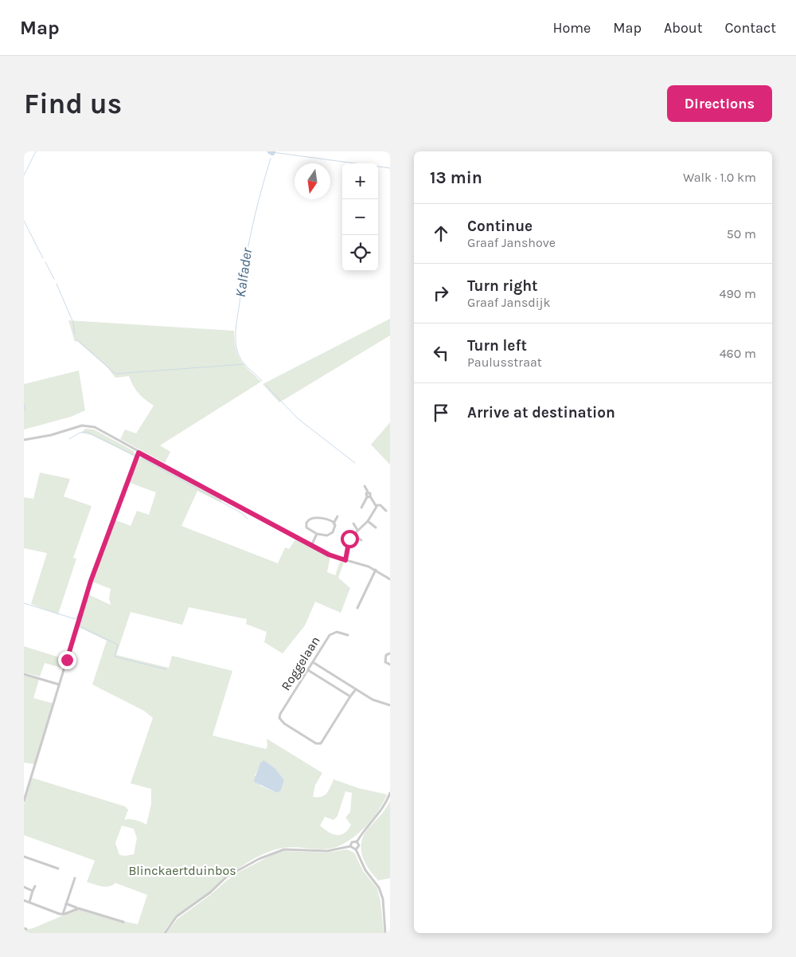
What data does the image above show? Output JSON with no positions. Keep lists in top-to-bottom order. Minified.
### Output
{"streets":{"street":["Roggelaan"]},"water":["Kalfader"],"parks":["Blinckaertduinbos"],"north":"bottom","page":{"header":"Map","nav":["Home","Map","About","Contact"],"buttons":"Directions","title":"Find us","heading":["13 min","Walk · 1.0 km"],"map_buttons":["+","−"],"list":[["Continue","Graaf Janshove","50 m"],["Turn right","Graaf Jansdijk","490 m"],["Turn left","Paulusstraat","460 m"],"Arrive at destination"]}}
